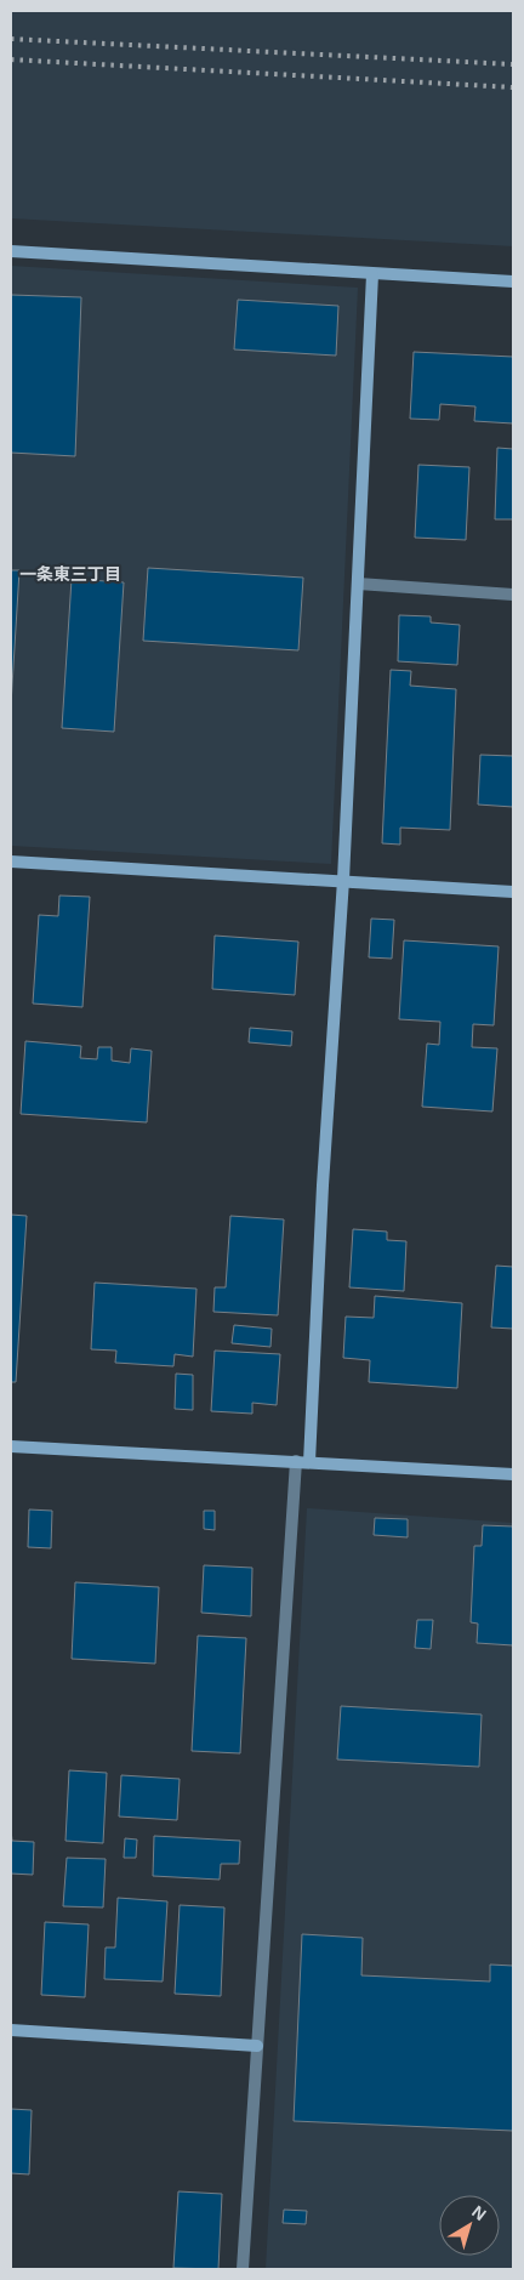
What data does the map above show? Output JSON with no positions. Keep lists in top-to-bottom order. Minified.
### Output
{"districts":["一条東三丁目"],"north":"top right"}
